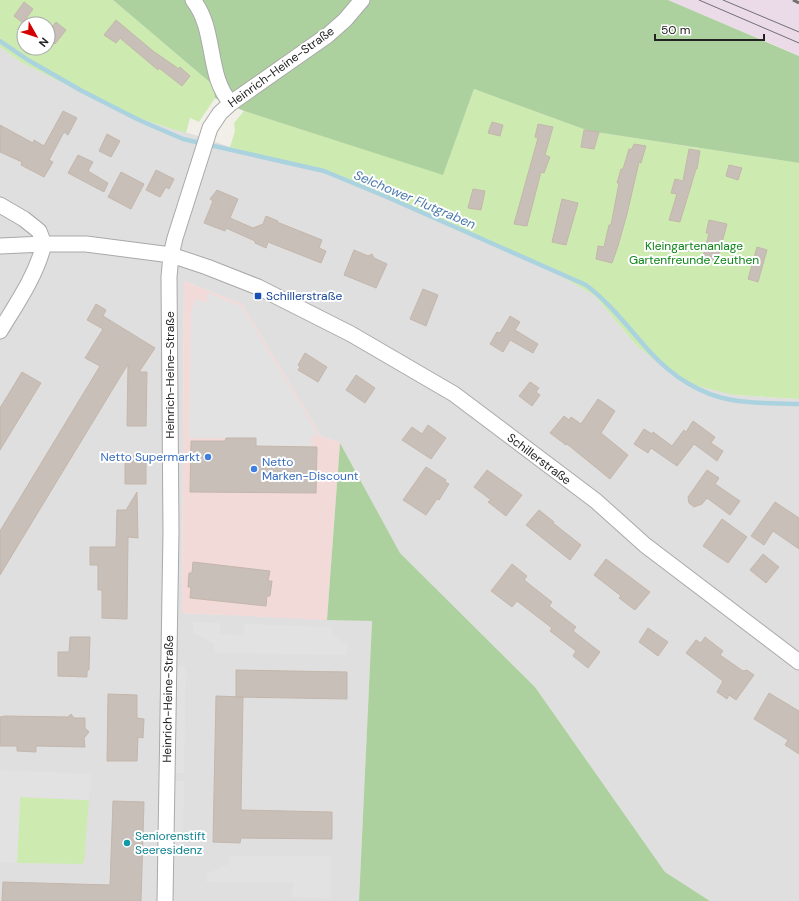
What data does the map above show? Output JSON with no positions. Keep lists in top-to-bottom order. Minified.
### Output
{"streets":{"street":["Heinrich-Heine-Straße","Schillerstraße"]},"crossings":[["Heinrich-Heine-Straße","Schillerstraße"]],"water":["Selchower Flutgraben"],"parks":["Kleingartenanlage Gartenfreunde Zeuthen"],"places":{"transit":["Schillerstraße"],"other":["Netto Supermarkt","Netto Marken-Discount","Seniorenstift Seeresidenz"]},"scale_bar":"50 m","north":"bottom right"}
